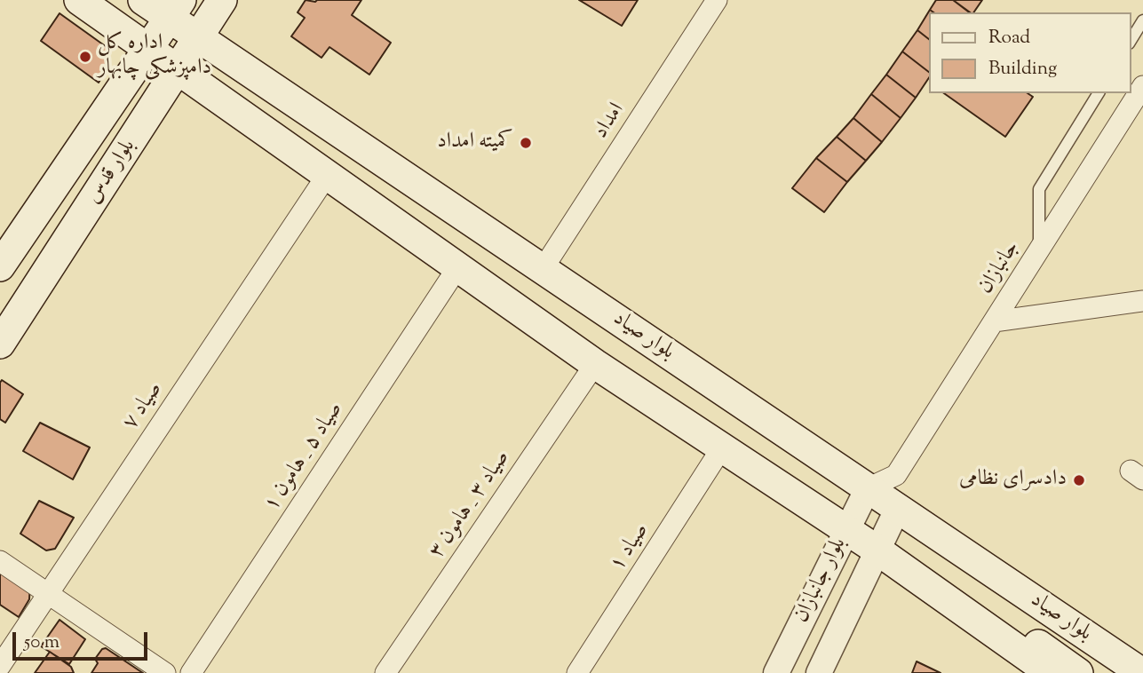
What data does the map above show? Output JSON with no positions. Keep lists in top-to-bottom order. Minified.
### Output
{"streets":{"main road":["بلوار قدس","بلوار صیاد"],"street":["امداد","جانبازان","صیاد ۷","صیاد ۵ _ هامون ۱","صیاد ۳ _ هامون ۳","صیاد ۱","بلوار جانبازان"]},"crossings":[["امداد","بلوار صیاد"],["بلوار قدس","بلوار صیاد"],["بلوار صیاد","بلوار جانبازان"]],"places":["اداره کل دامپزشکی چابهار","کمیته امداد","دادسرای نظامی"],"legend":["Road","Building"],"scale_bar":"50 m"}
